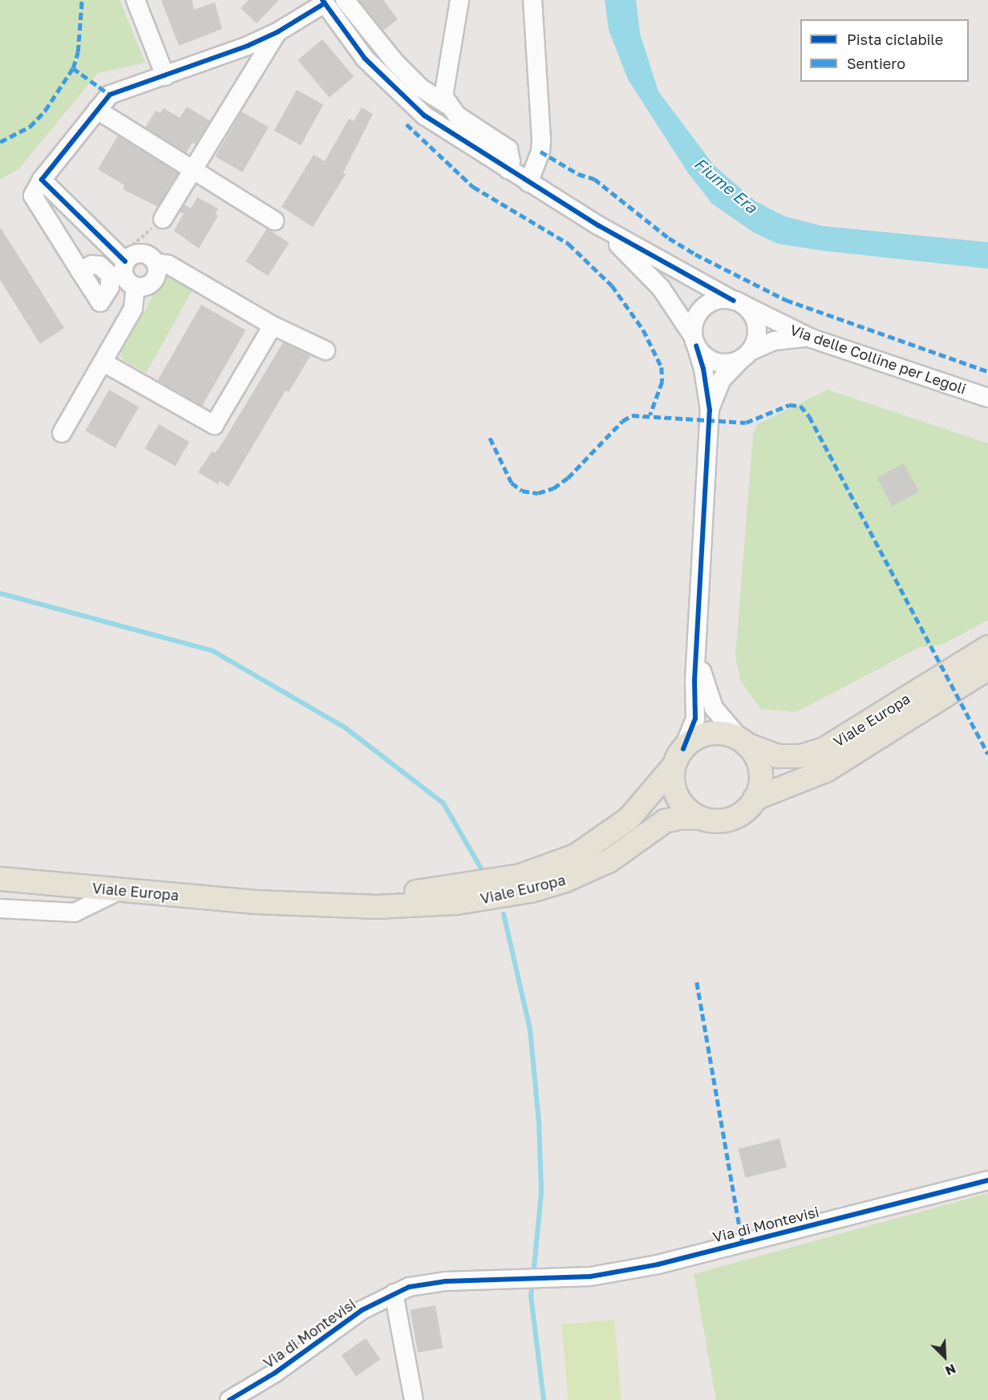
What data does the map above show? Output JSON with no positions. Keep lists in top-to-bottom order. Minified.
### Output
{"streets":{"main road":["Viale Europa"],"street":["Via delle Colline per Legoli","Via di Montevisi"]},"water":["Fiume Era"],"legend":["Pista ciclabile","Sentiero"],"north":"bottom right"}
